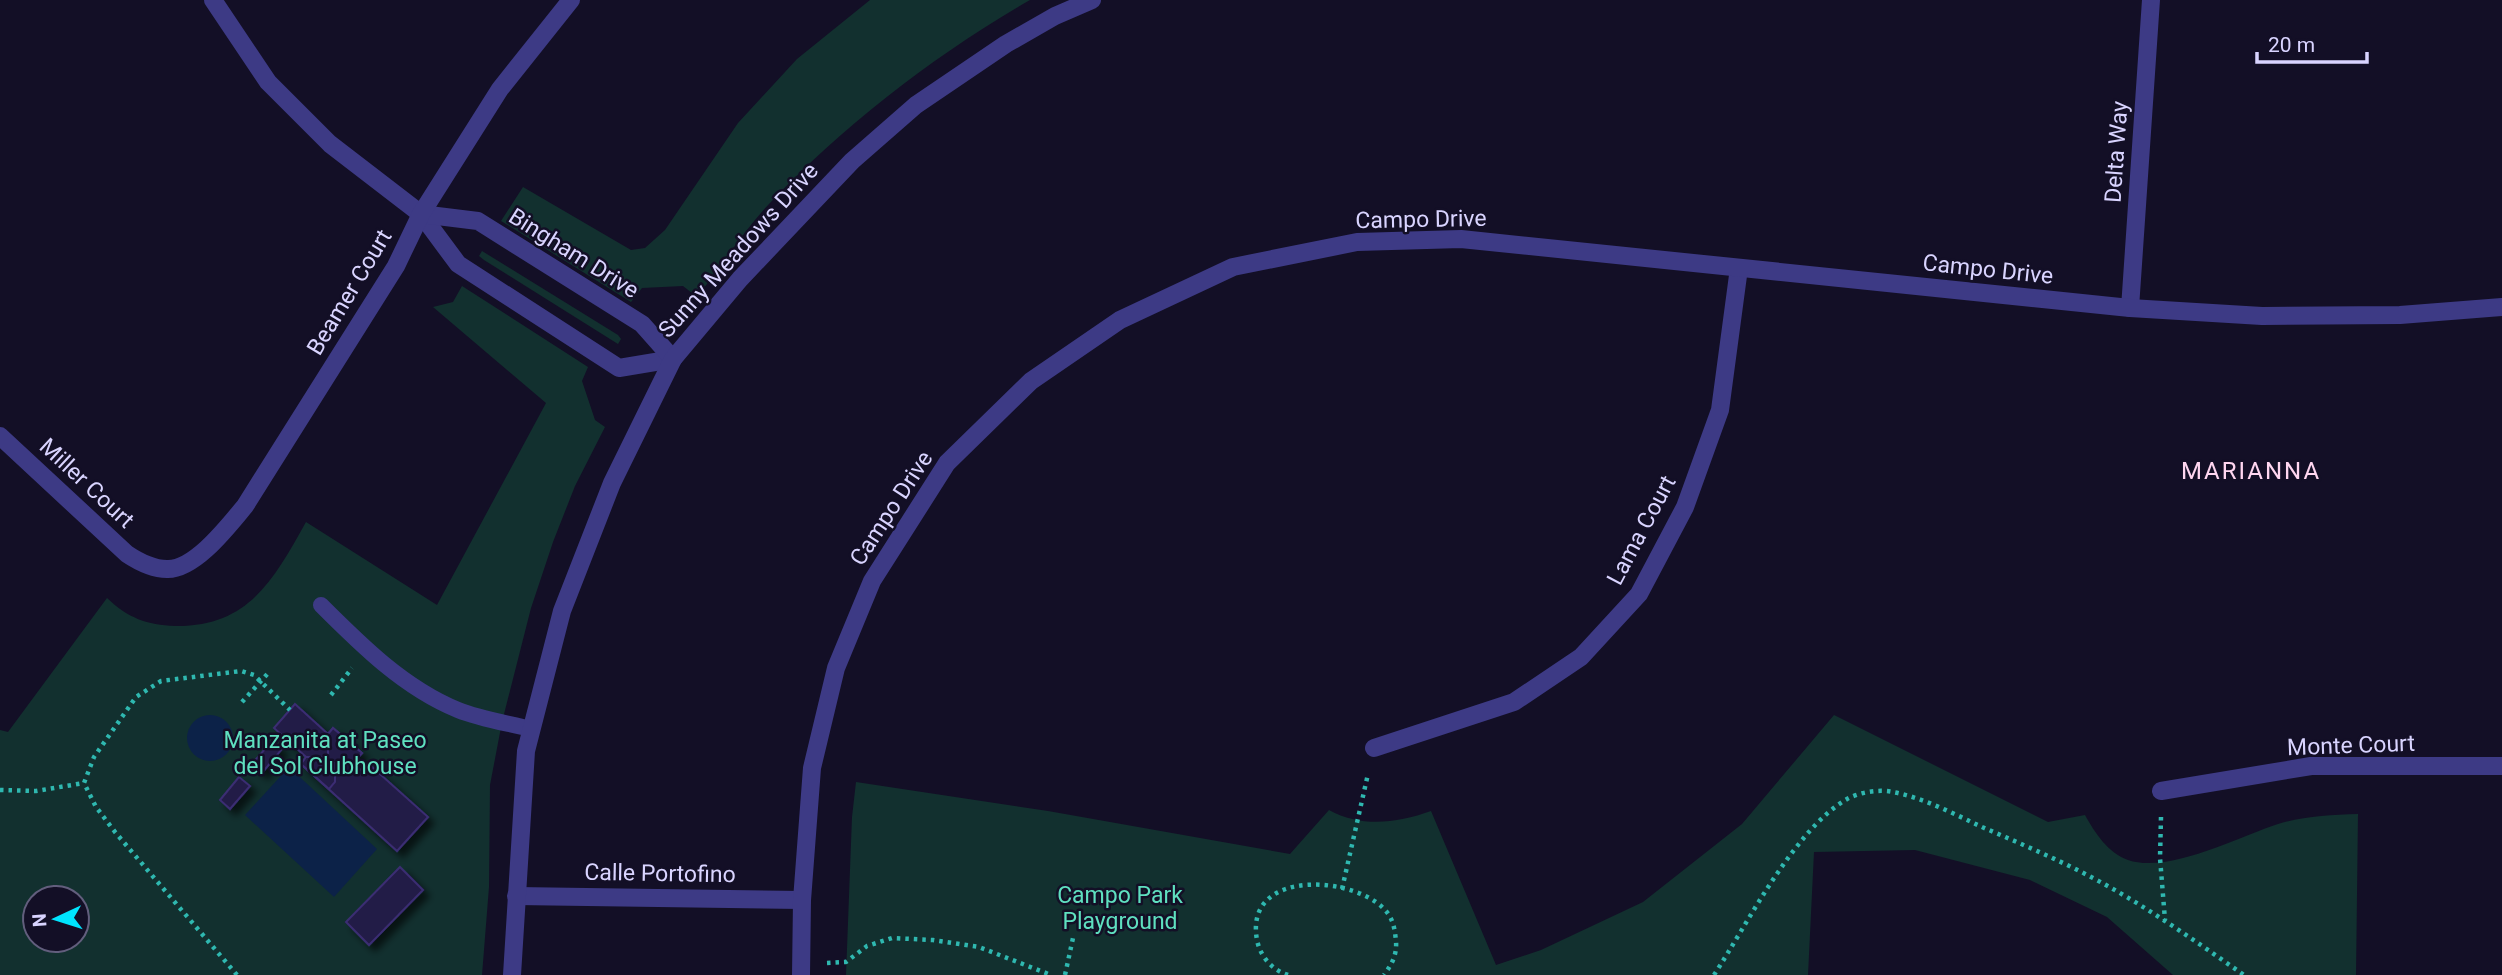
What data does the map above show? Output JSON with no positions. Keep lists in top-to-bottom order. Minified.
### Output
{"streets":{"street":["Delta Way","Campo Drive","Sunny Meadows Drive","Bingham Drive","Beamer Court","Miller Court","Lama Court","Monte Court","Calle Portofino"]},"crossings":[["Delta Way","Campo Drive"],["Campo Drive","Lama Court"],["Campo Drive","Calle Portofino"],["Sunny Meadows Drive","Bingham Drive"],["Sunny Meadows Drive","Calle Portofino"],["Bingham Drive","Beamer Court"],["Beamer Court","Miller Court"]],"districts":["MARIANNA"],"parks":["Manzanita at Paseo del Sol Clubhouse","Campo Park Playground"],"scale_bar":"20 m","north":"left"}
